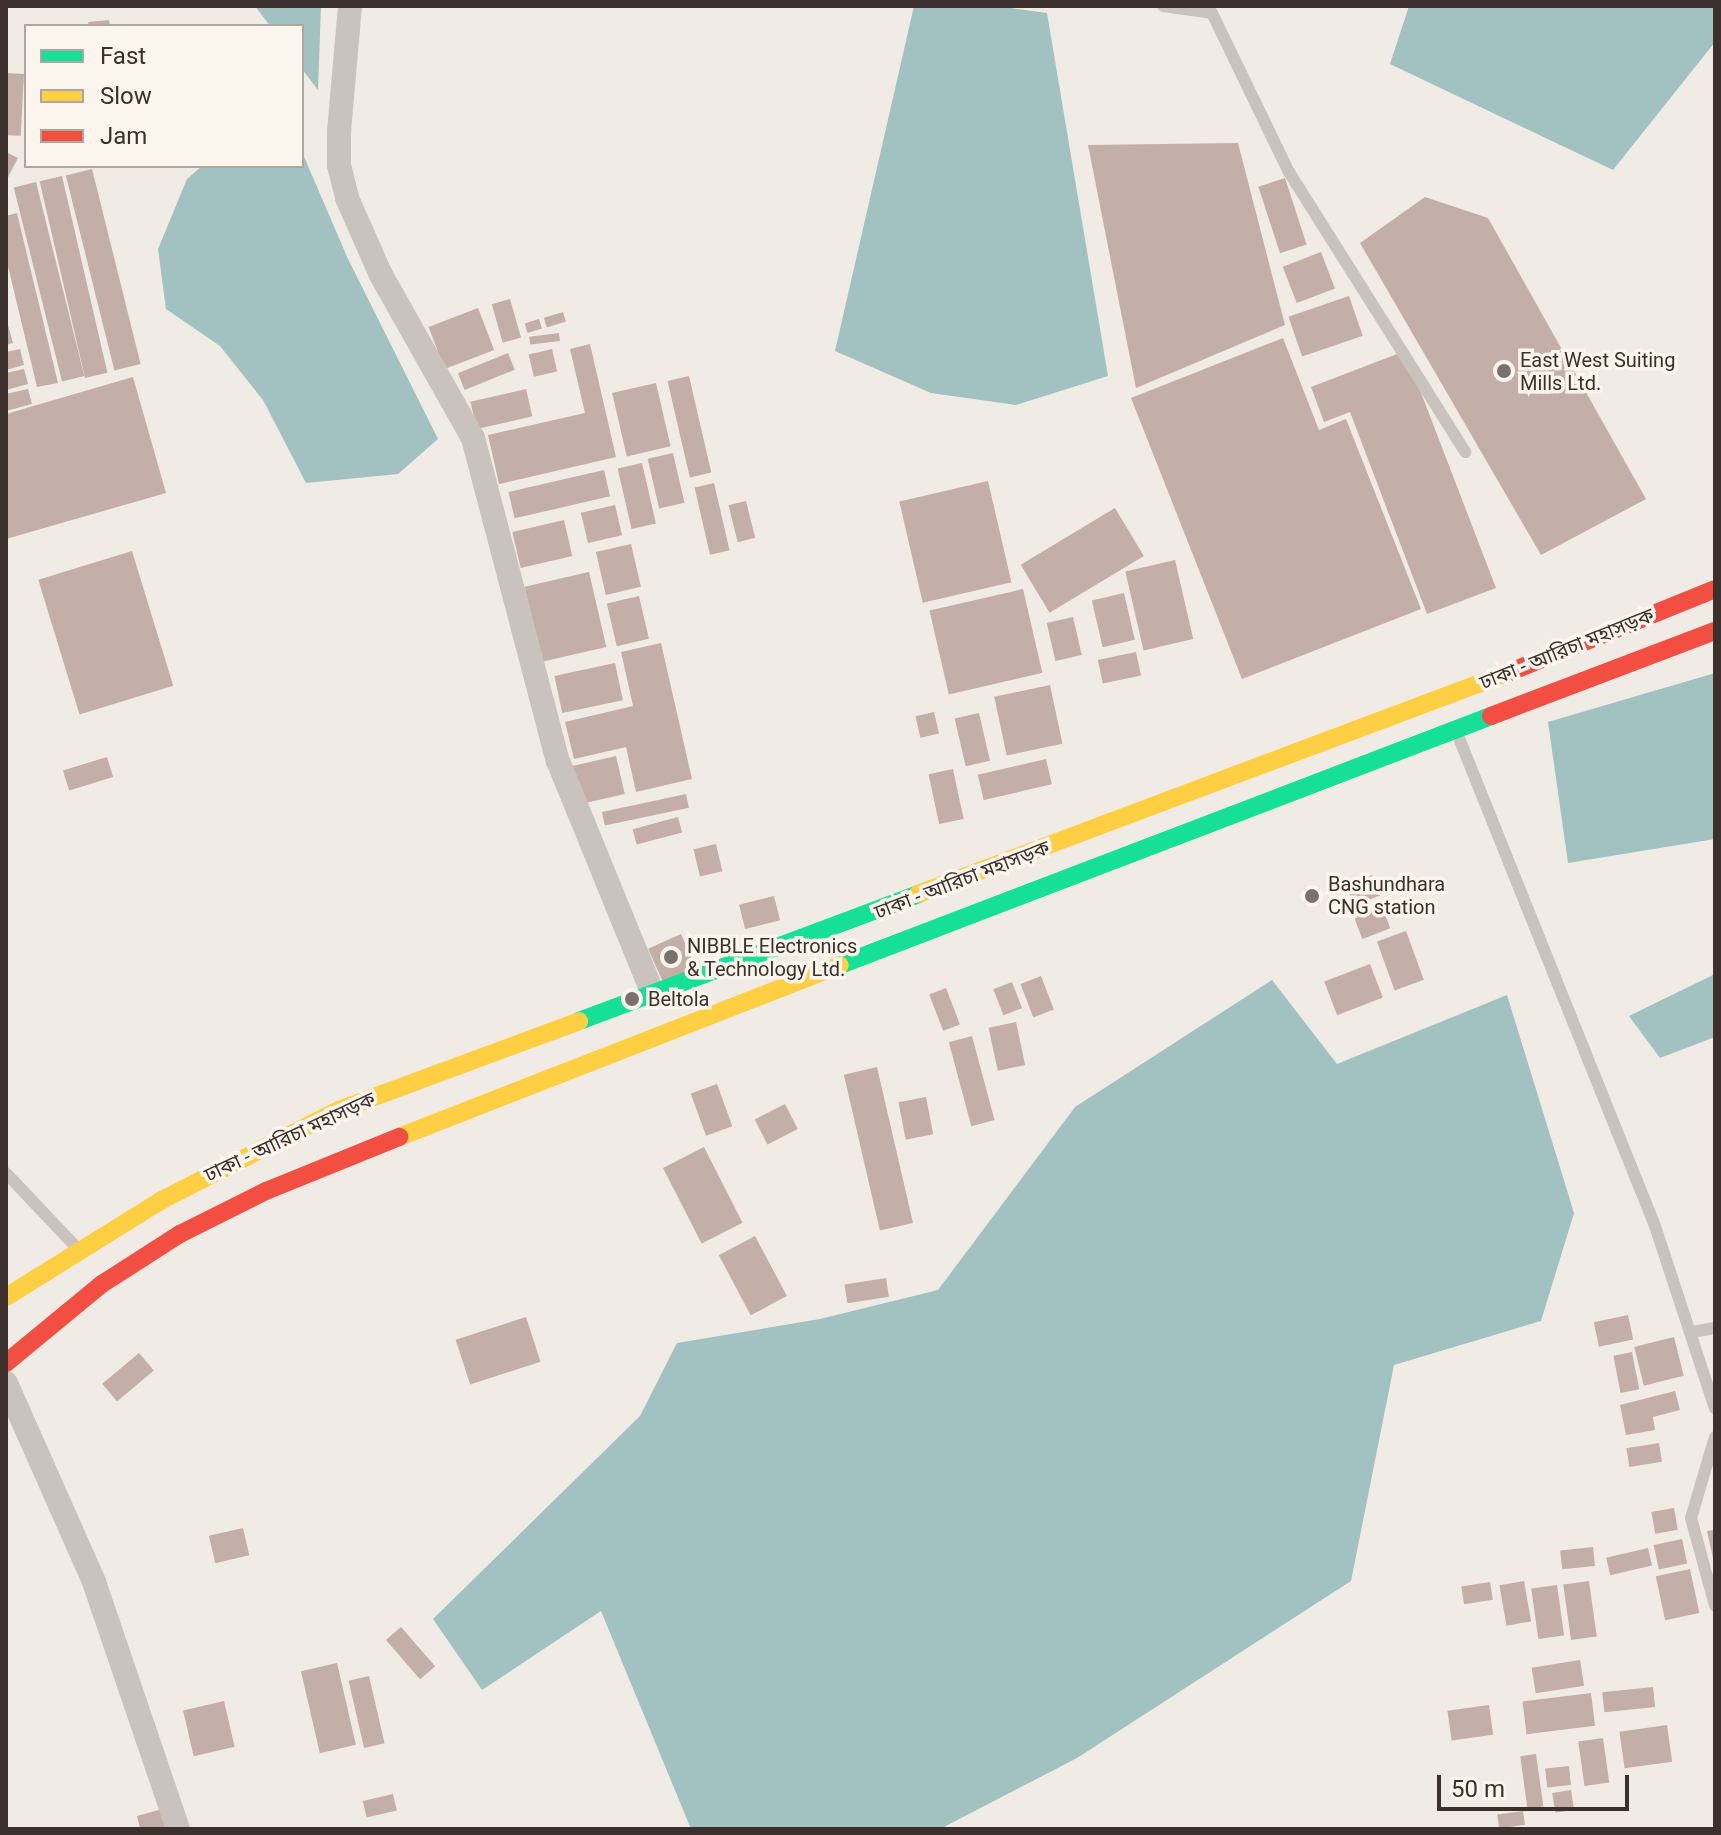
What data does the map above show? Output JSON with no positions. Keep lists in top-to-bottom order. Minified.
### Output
{"streets":{"highway":["ঢাকা - আরিচা মহাসড়ক"]},"places":["East West Suiting Mills Ltd.","Bashundhara CNG station","NIBBLE Electronics & Technology Ltd.","Beltola"],"legend":["Fast","Slow","Jam"],"scale_bar":"50 m"}
